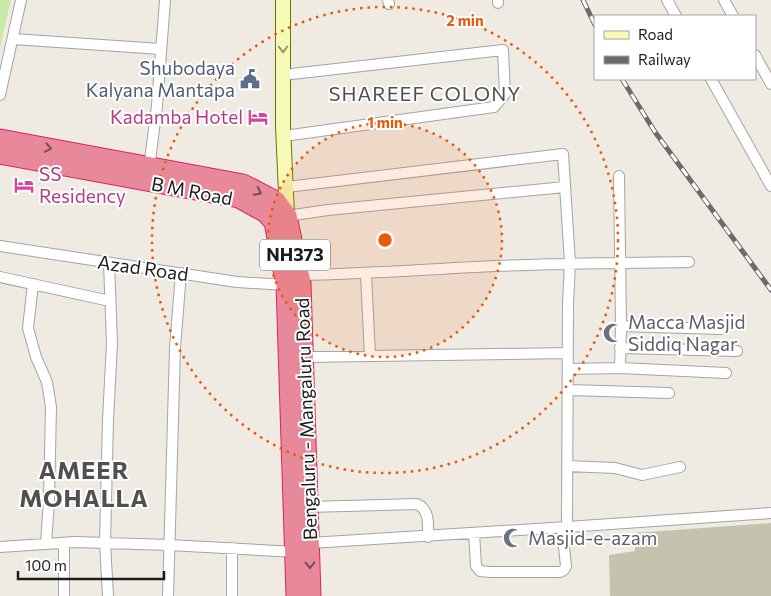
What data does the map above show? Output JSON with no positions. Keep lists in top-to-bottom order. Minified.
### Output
{"streets":{"highway":["B M Road","NH373","Bengaluru - Mangaluru Road"],"street":["Azad Road"]},"crossings":[["B M Road","NH373"],["B M Road","Azad Road"],["B M Road","Bengaluru - Mangaluru Road"],["NH373","Bengaluru - Mangaluru Road"],["Azad Road","Bengaluru - Mangaluru Road"]],"districts":["SHAREEF COLONY","AMEER MOHALLA"],"places":{"public building":["Shubodaya Kalyana Mantapa"],"hotel":["Kadamba Hotel","SS Residency"],"mosque":["Macca Masjid Siddiq Nagar","Masjid-e-azam"]},"legend":["Road","Railway"],"scale_bar":"100 m","rings":["2 min","1 min"]}
